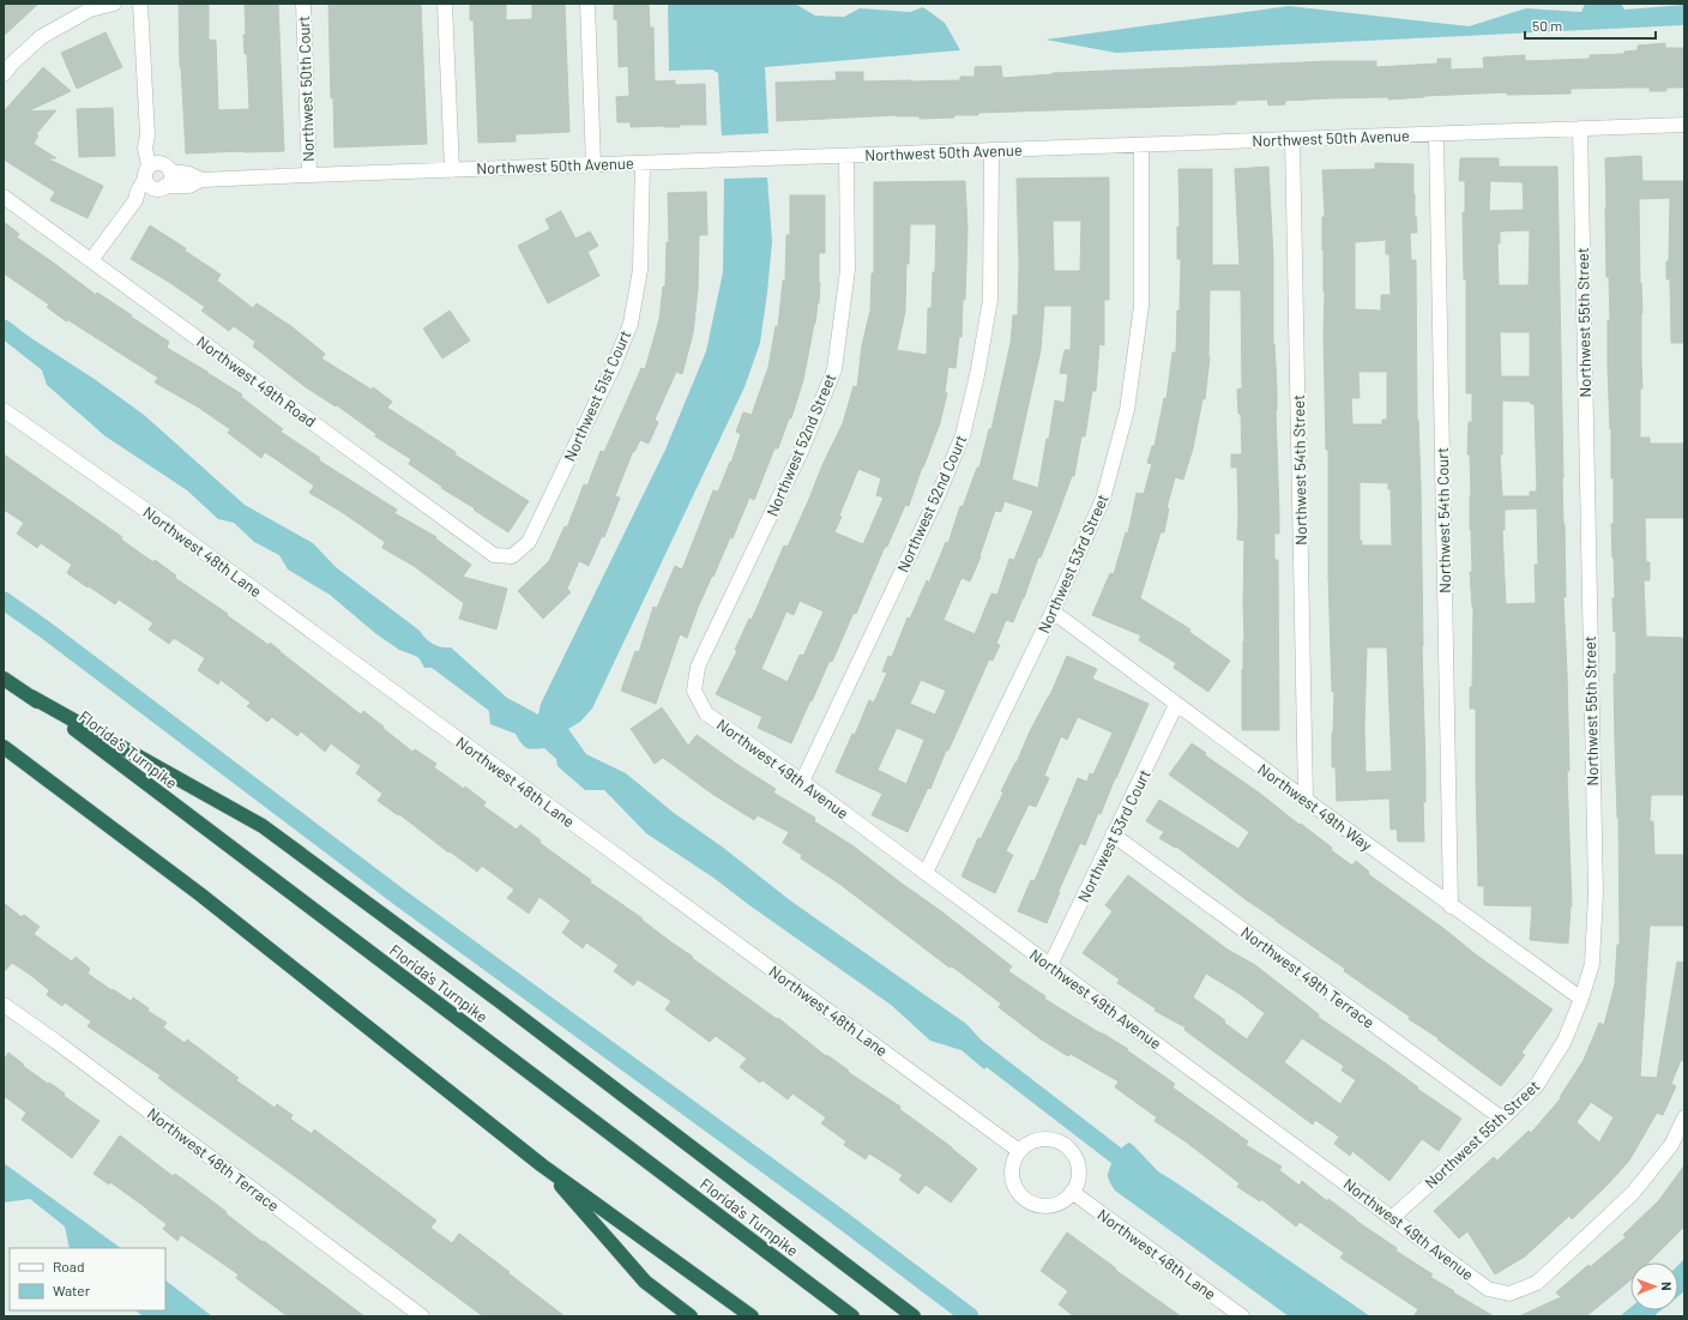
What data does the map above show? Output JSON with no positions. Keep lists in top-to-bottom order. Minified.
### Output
{"streets":{"highway":["Florida's Turnpike"],"street":["Northwest 50th Court","Northwest 50th Avenue","Northwest 55th Street","Northwest 49th Road","Northwest 51st Court","Northwest 52nd Street","Northwest 54th Street","Northwest 52nd Court","Northwest 54th Court","Northwest 48th Lane","Northwest 53rd Street","Northwest 49th Avenue","Northwest 49th Way","Northwest 53rd Court","Northwest 49th Terrace","Northwest 48th Terrace"]},"crossings":[["Northwest 50th Court","Northwest 50th Avenue"],["Northwest 50th Avenue","Northwest 55th Street"],["Northwest 50th Avenue","Northwest 51st Court"],["Northwest 50th Avenue","Northwest 52nd Street"],["Northwest 50th Avenue","Northwest 54th Street"],["Northwest 50th Avenue","Northwest 52nd Court"],["Northwest 50th Avenue","Northwest 54th Court"],["Northwest 50th Avenue","Northwest 53rd Street"],["Northwest 55th Street","Northwest 49th Avenue"],["Northwest 55th Street","Northwest 49th Way"],["Northwest 55th Street","Northwest 49th Terrace"],["Northwest 49th Road","Northwest 51st Court"],["Northwest 52nd Street","Northwest 49th Avenue"],["Northwest 54th Street","Northwest 49th Way"],["Northwest 52nd Court","Northwest 49th Avenue"],["Northwest 54th Court","Northwest 49th Way"],["Northwest 53rd Street","Northwest 49th Avenue"],["Northwest 53rd Street","Northwest 49th Way"],["Northwest 49th Avenue","Northwest 53rd Court"],["Northwest 49th Way","Northwest 53rd Court"],["Northwest 53rd Court","Northwest 49th Terrace"]],"legend":["Road","Water"],"scale_bar":"50 m","north":"right"}
